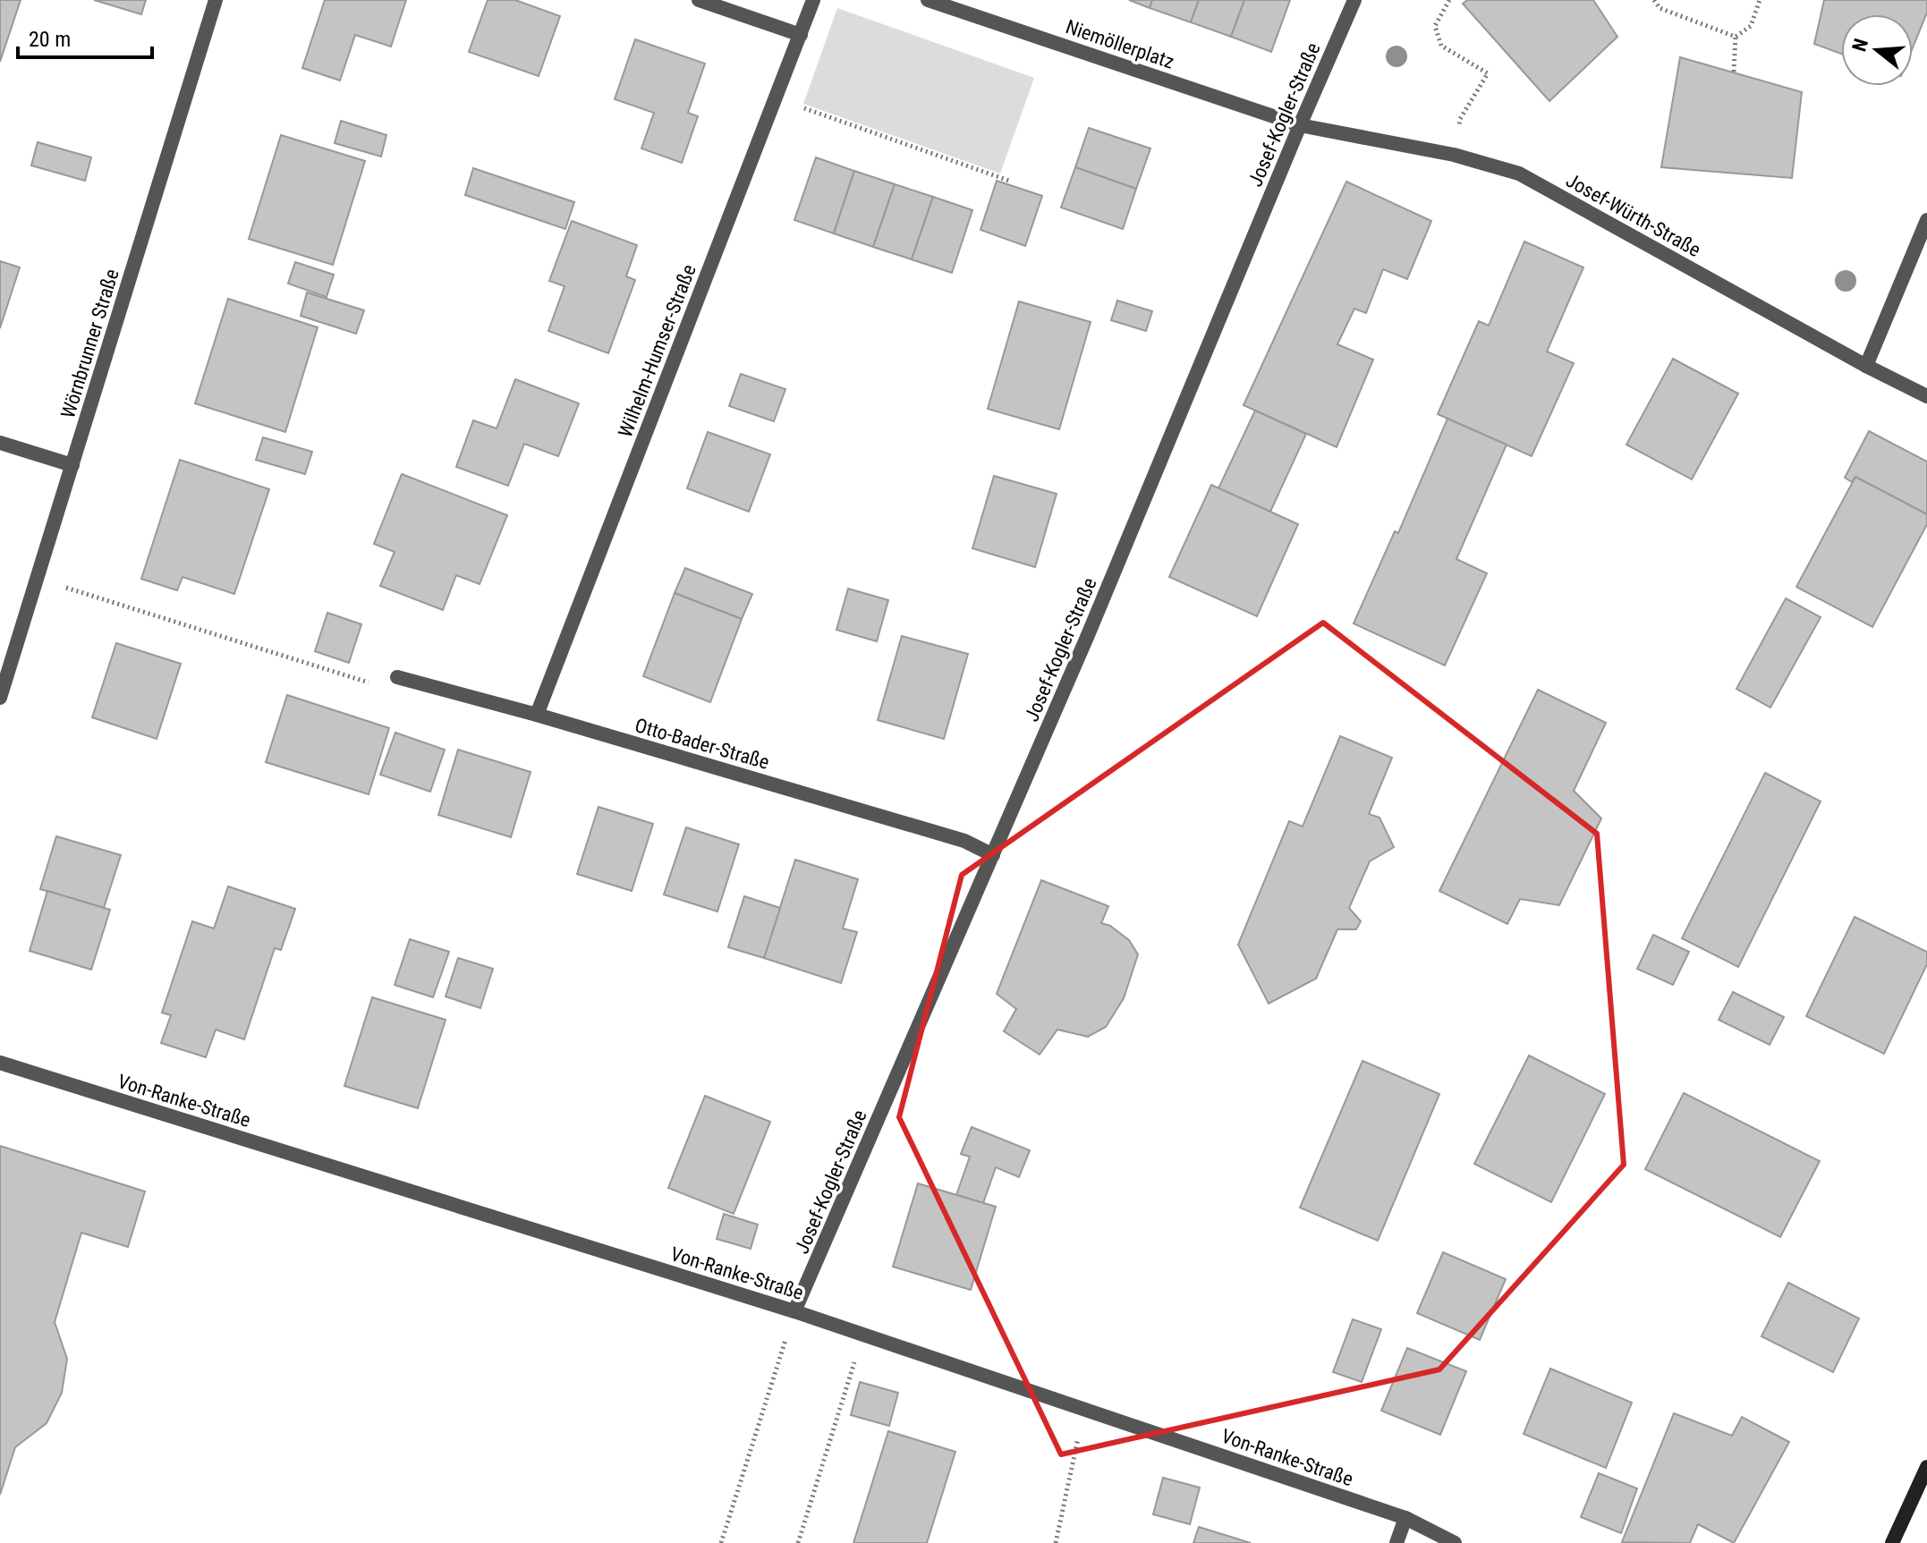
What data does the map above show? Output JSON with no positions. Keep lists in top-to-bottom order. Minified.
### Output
{"streets":{"street":["Niemöllerplatz","Josef-Kogler-Straße","Josef-Würth-Straße","Wörnbrunner Straße","Wilhelm-Humser-Straße","Otto-Bader-Straße","Von-Ranke-Straße"]},"crossings":[["Niemöllerplatz","Josef-Kogler-Straße"],["Niemöllerplatz","Josef-Würth-Straße"],["Josef-Kogler-Straße","Josef-Würth-Straße"],["Josef-Kogler-Straße","Otto-Bader-Straße"],["Josef-Kogler-Straße","Von-Ranke-Straße"],["Wilhelm-Humser-Straße","Otto-Bader-Straße"]],"scale_bar":"20 m","north":"left"}
